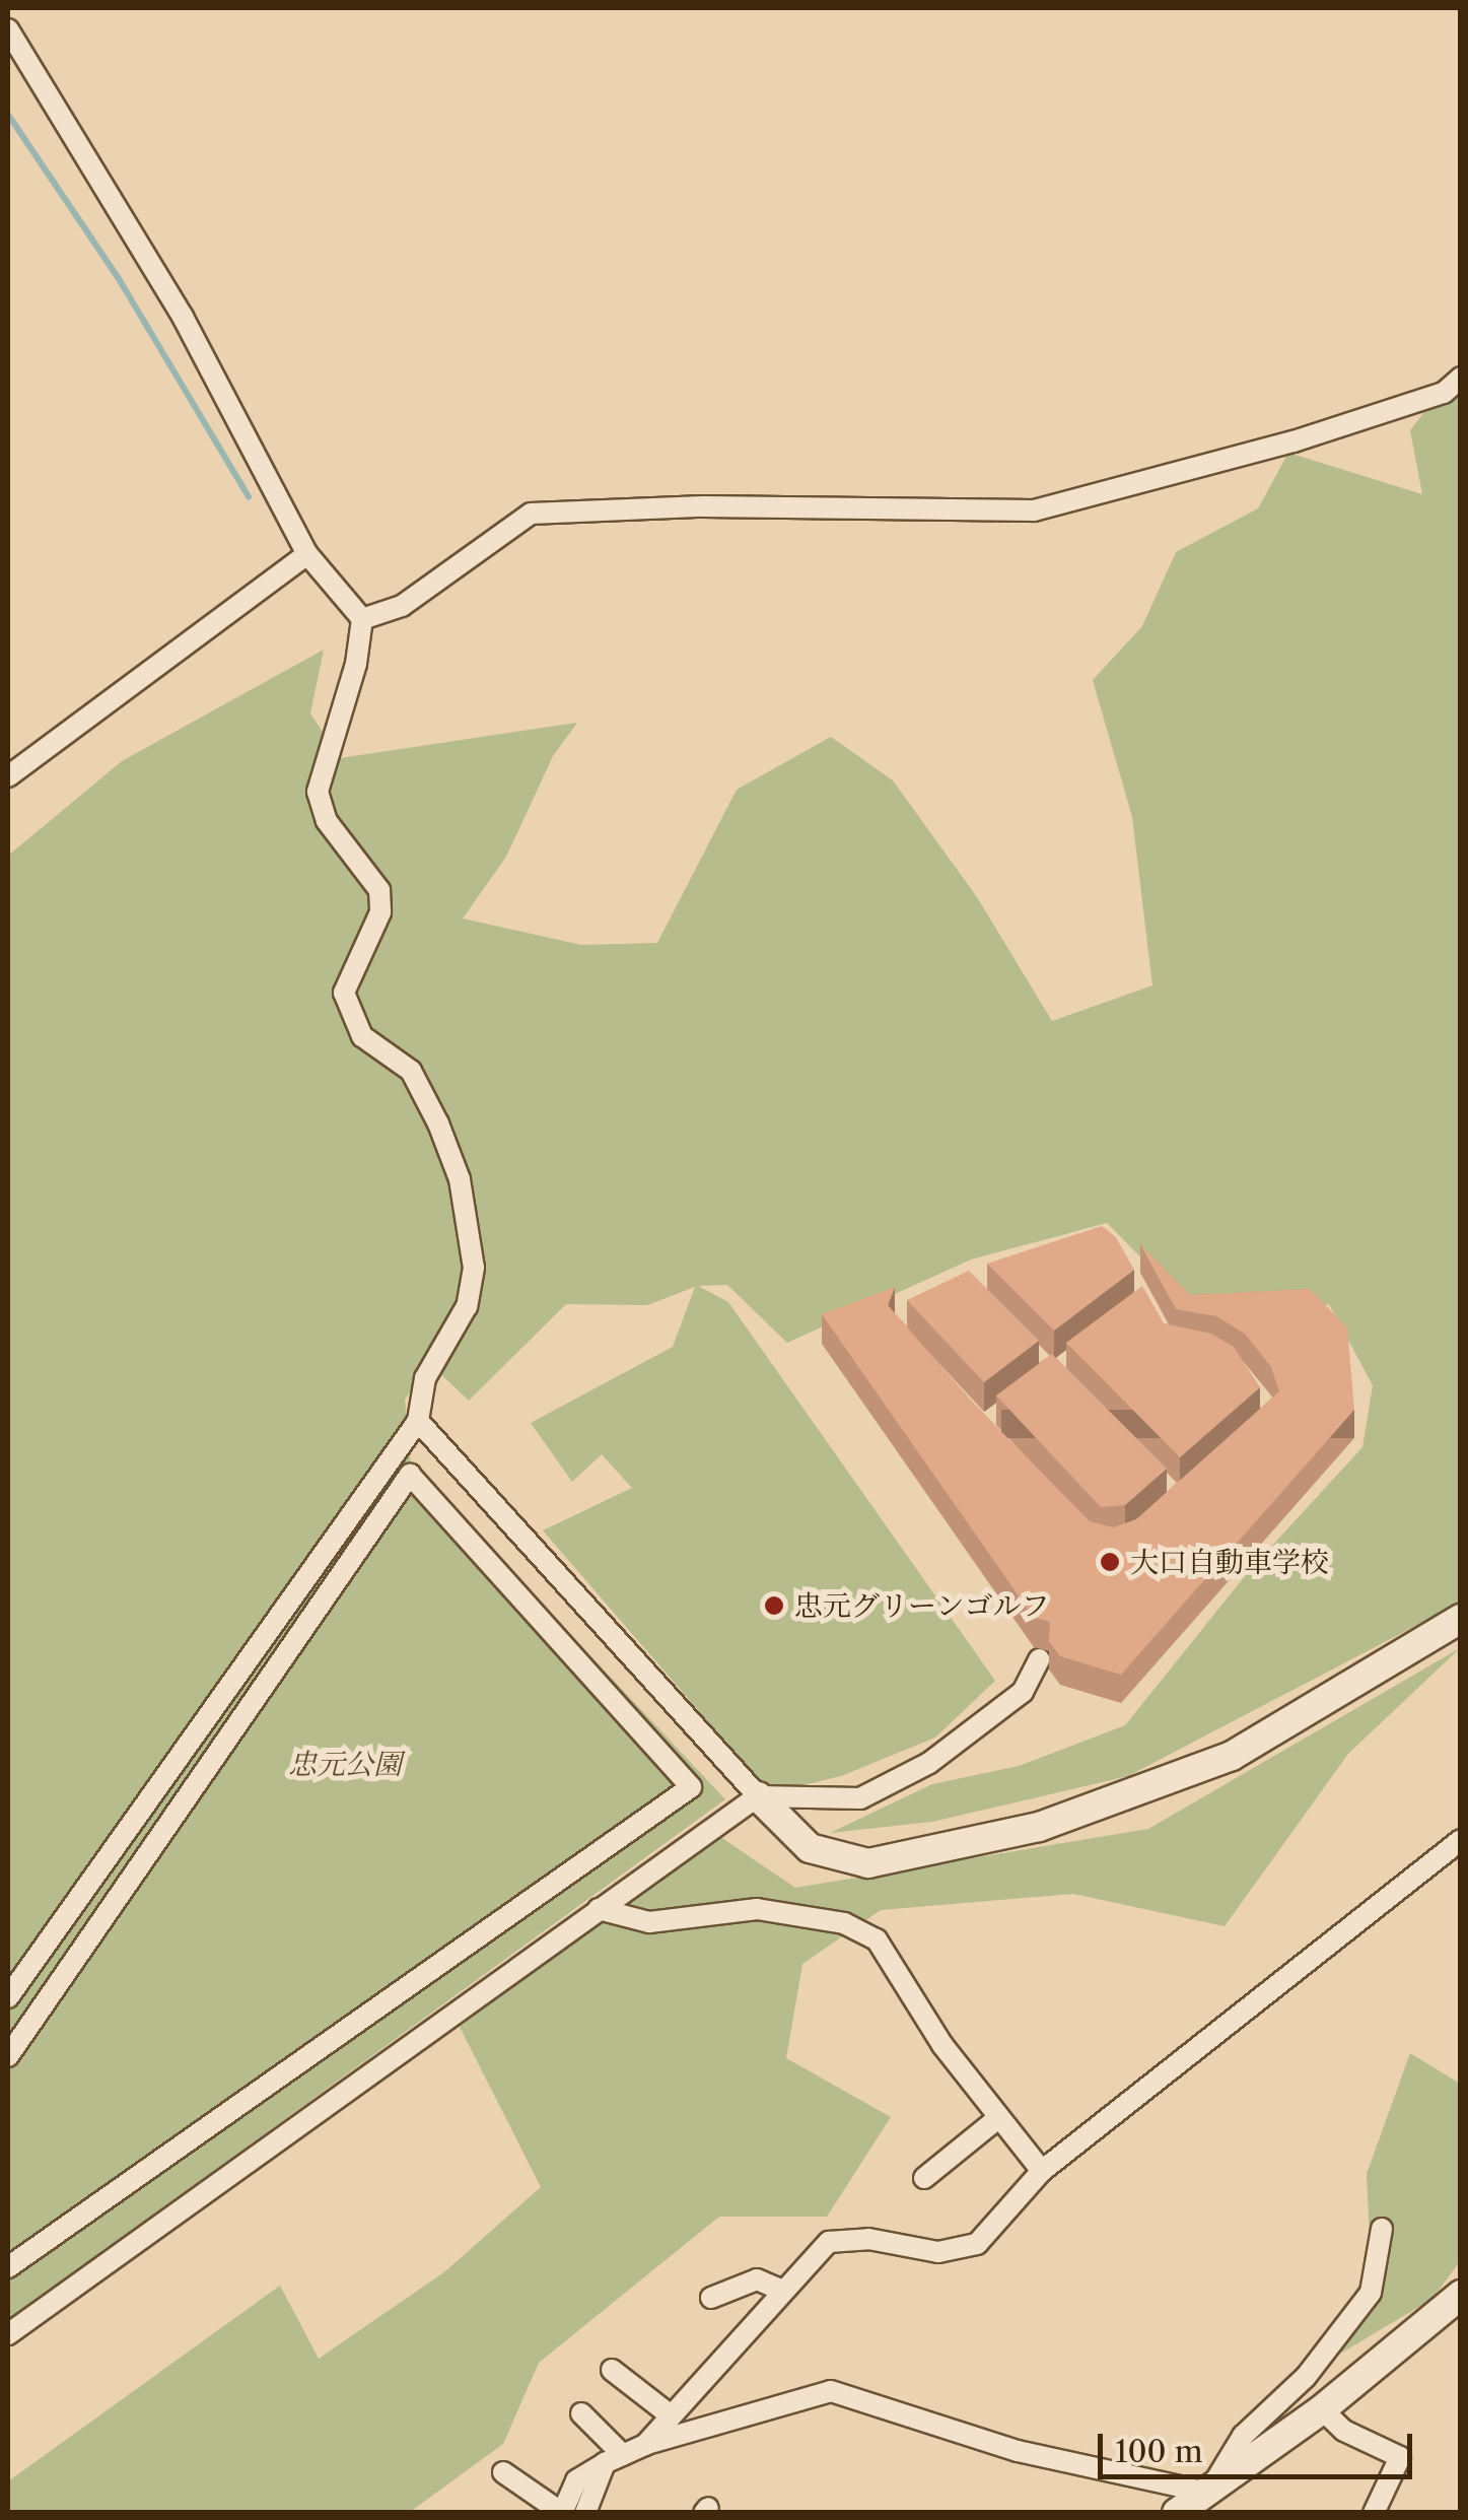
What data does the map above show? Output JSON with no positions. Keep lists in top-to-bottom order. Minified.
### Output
{"parks":["忠元公園"],"places":["大口自動車学校","忠元グリーンゴルフ"],"scale_bar":"100 m"}
